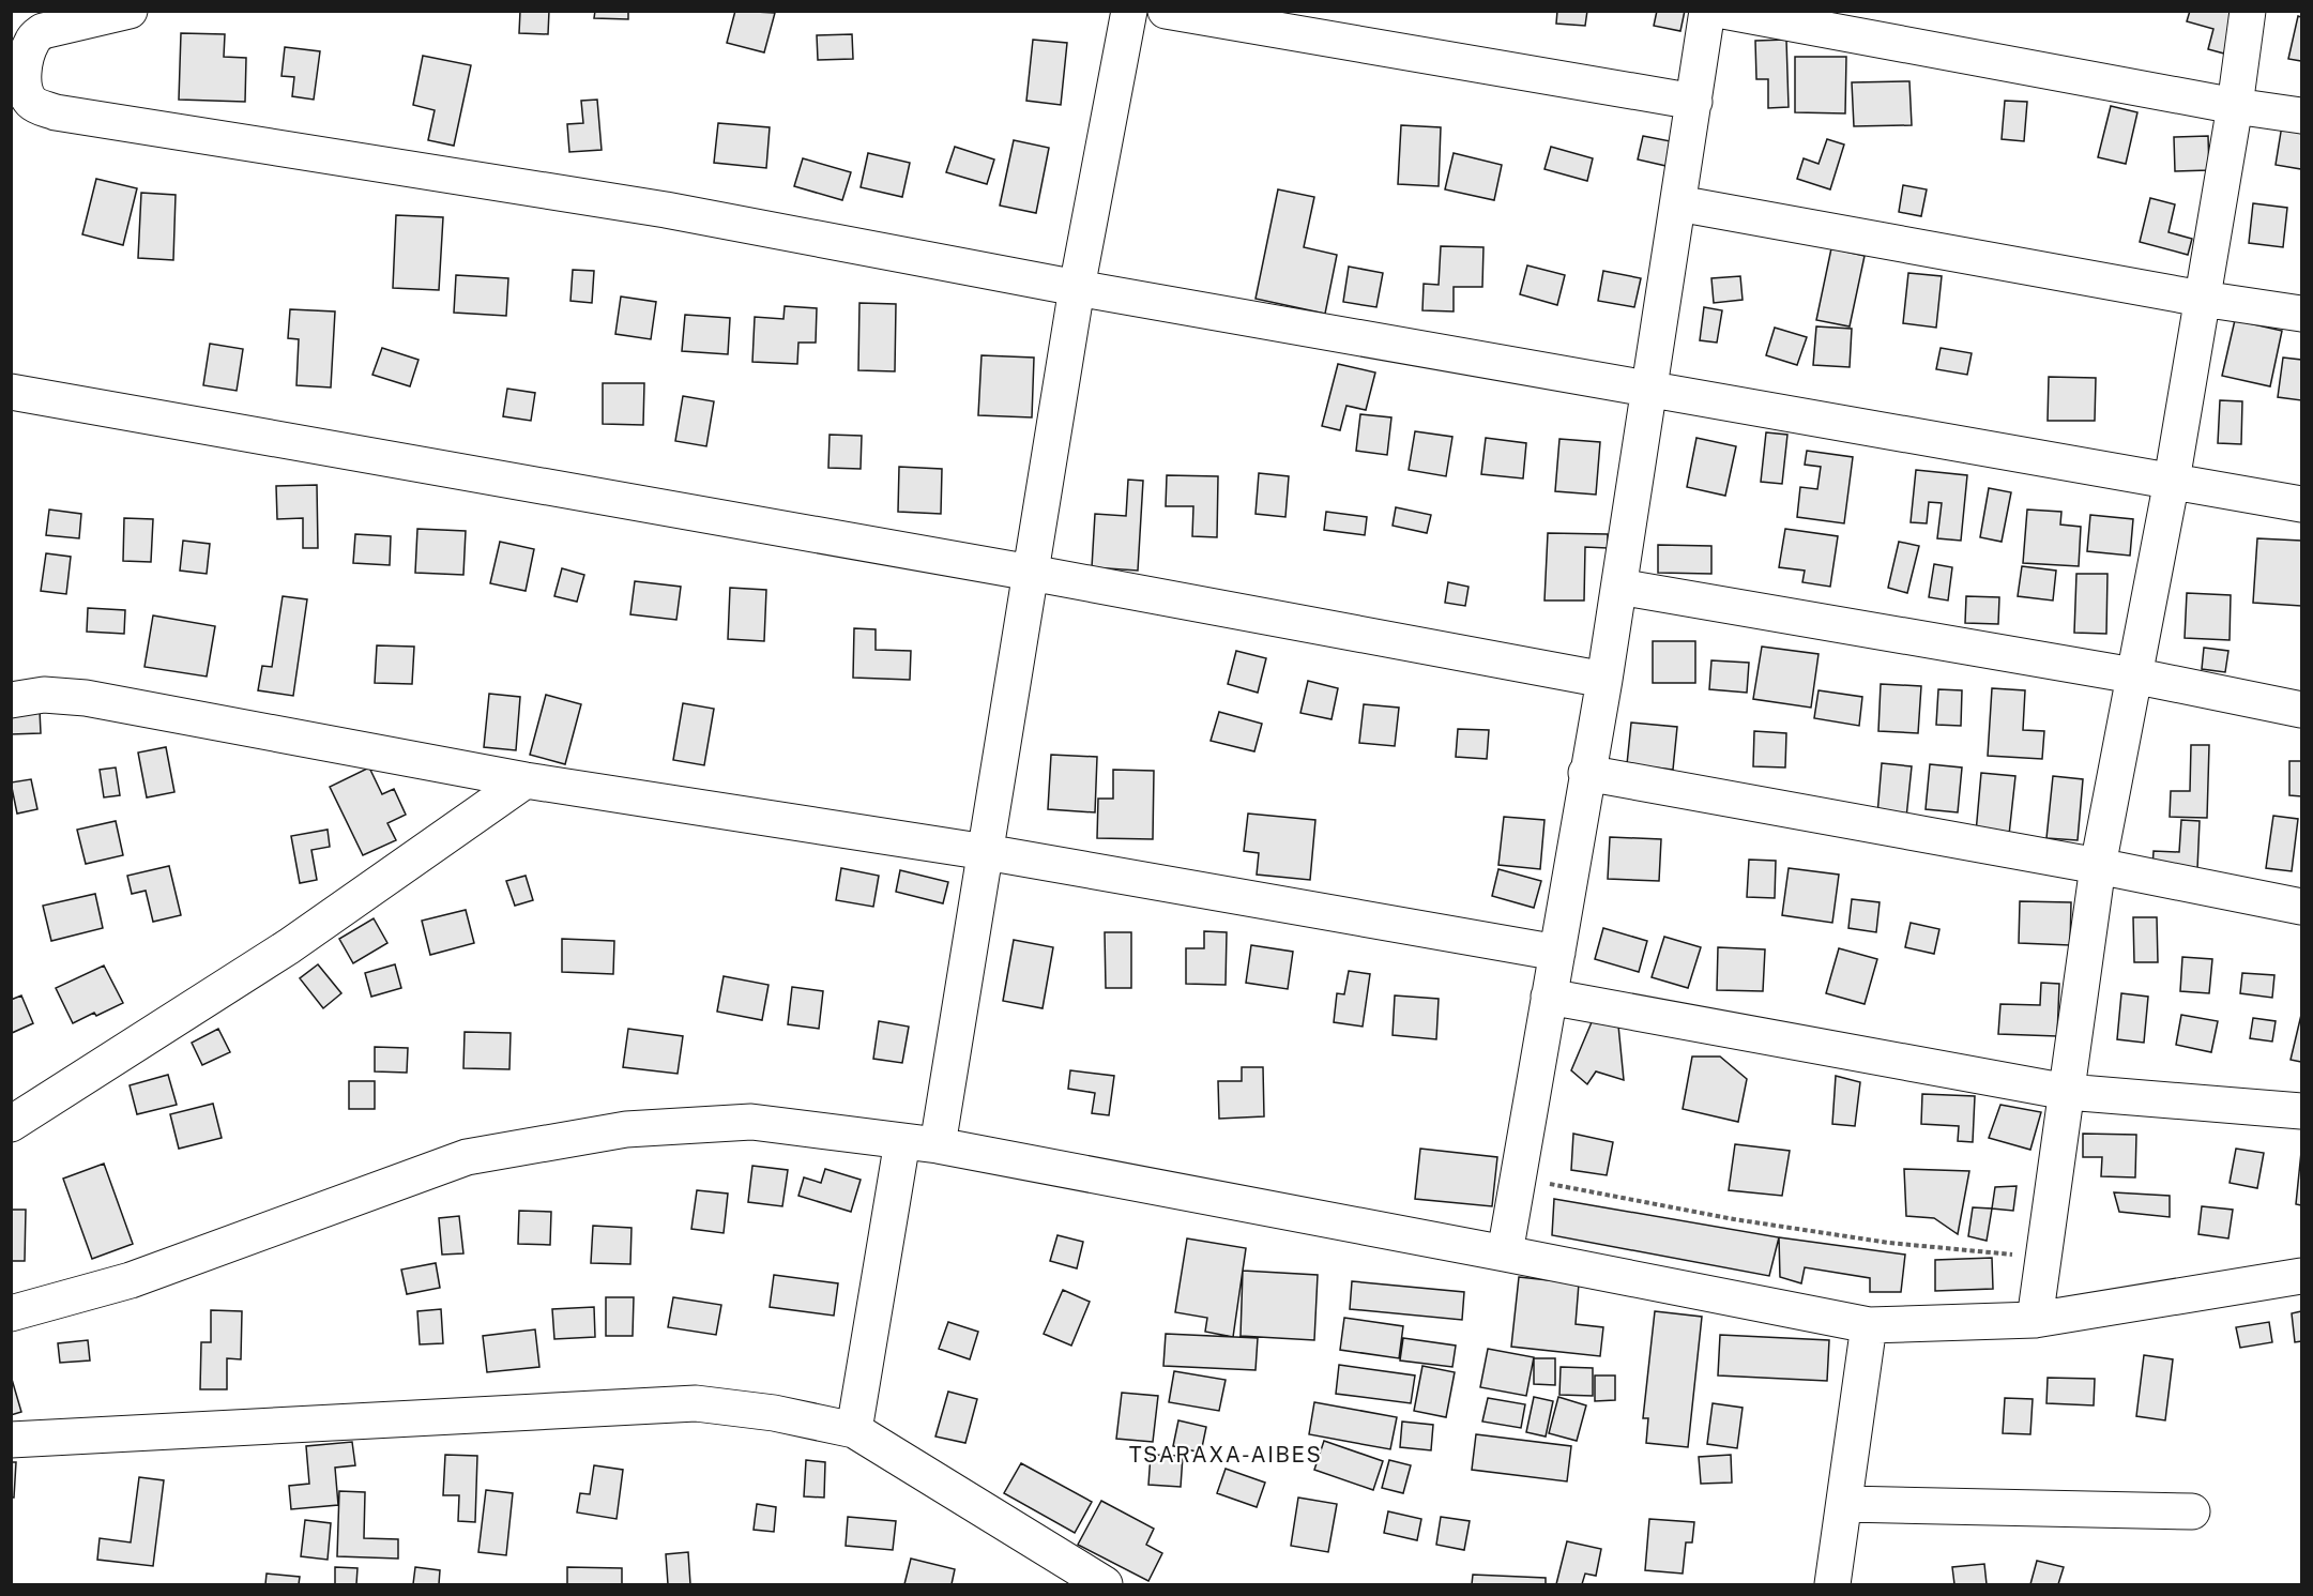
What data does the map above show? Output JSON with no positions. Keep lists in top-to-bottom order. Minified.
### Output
{"districts":["TSARAXA-AIBES"]}
